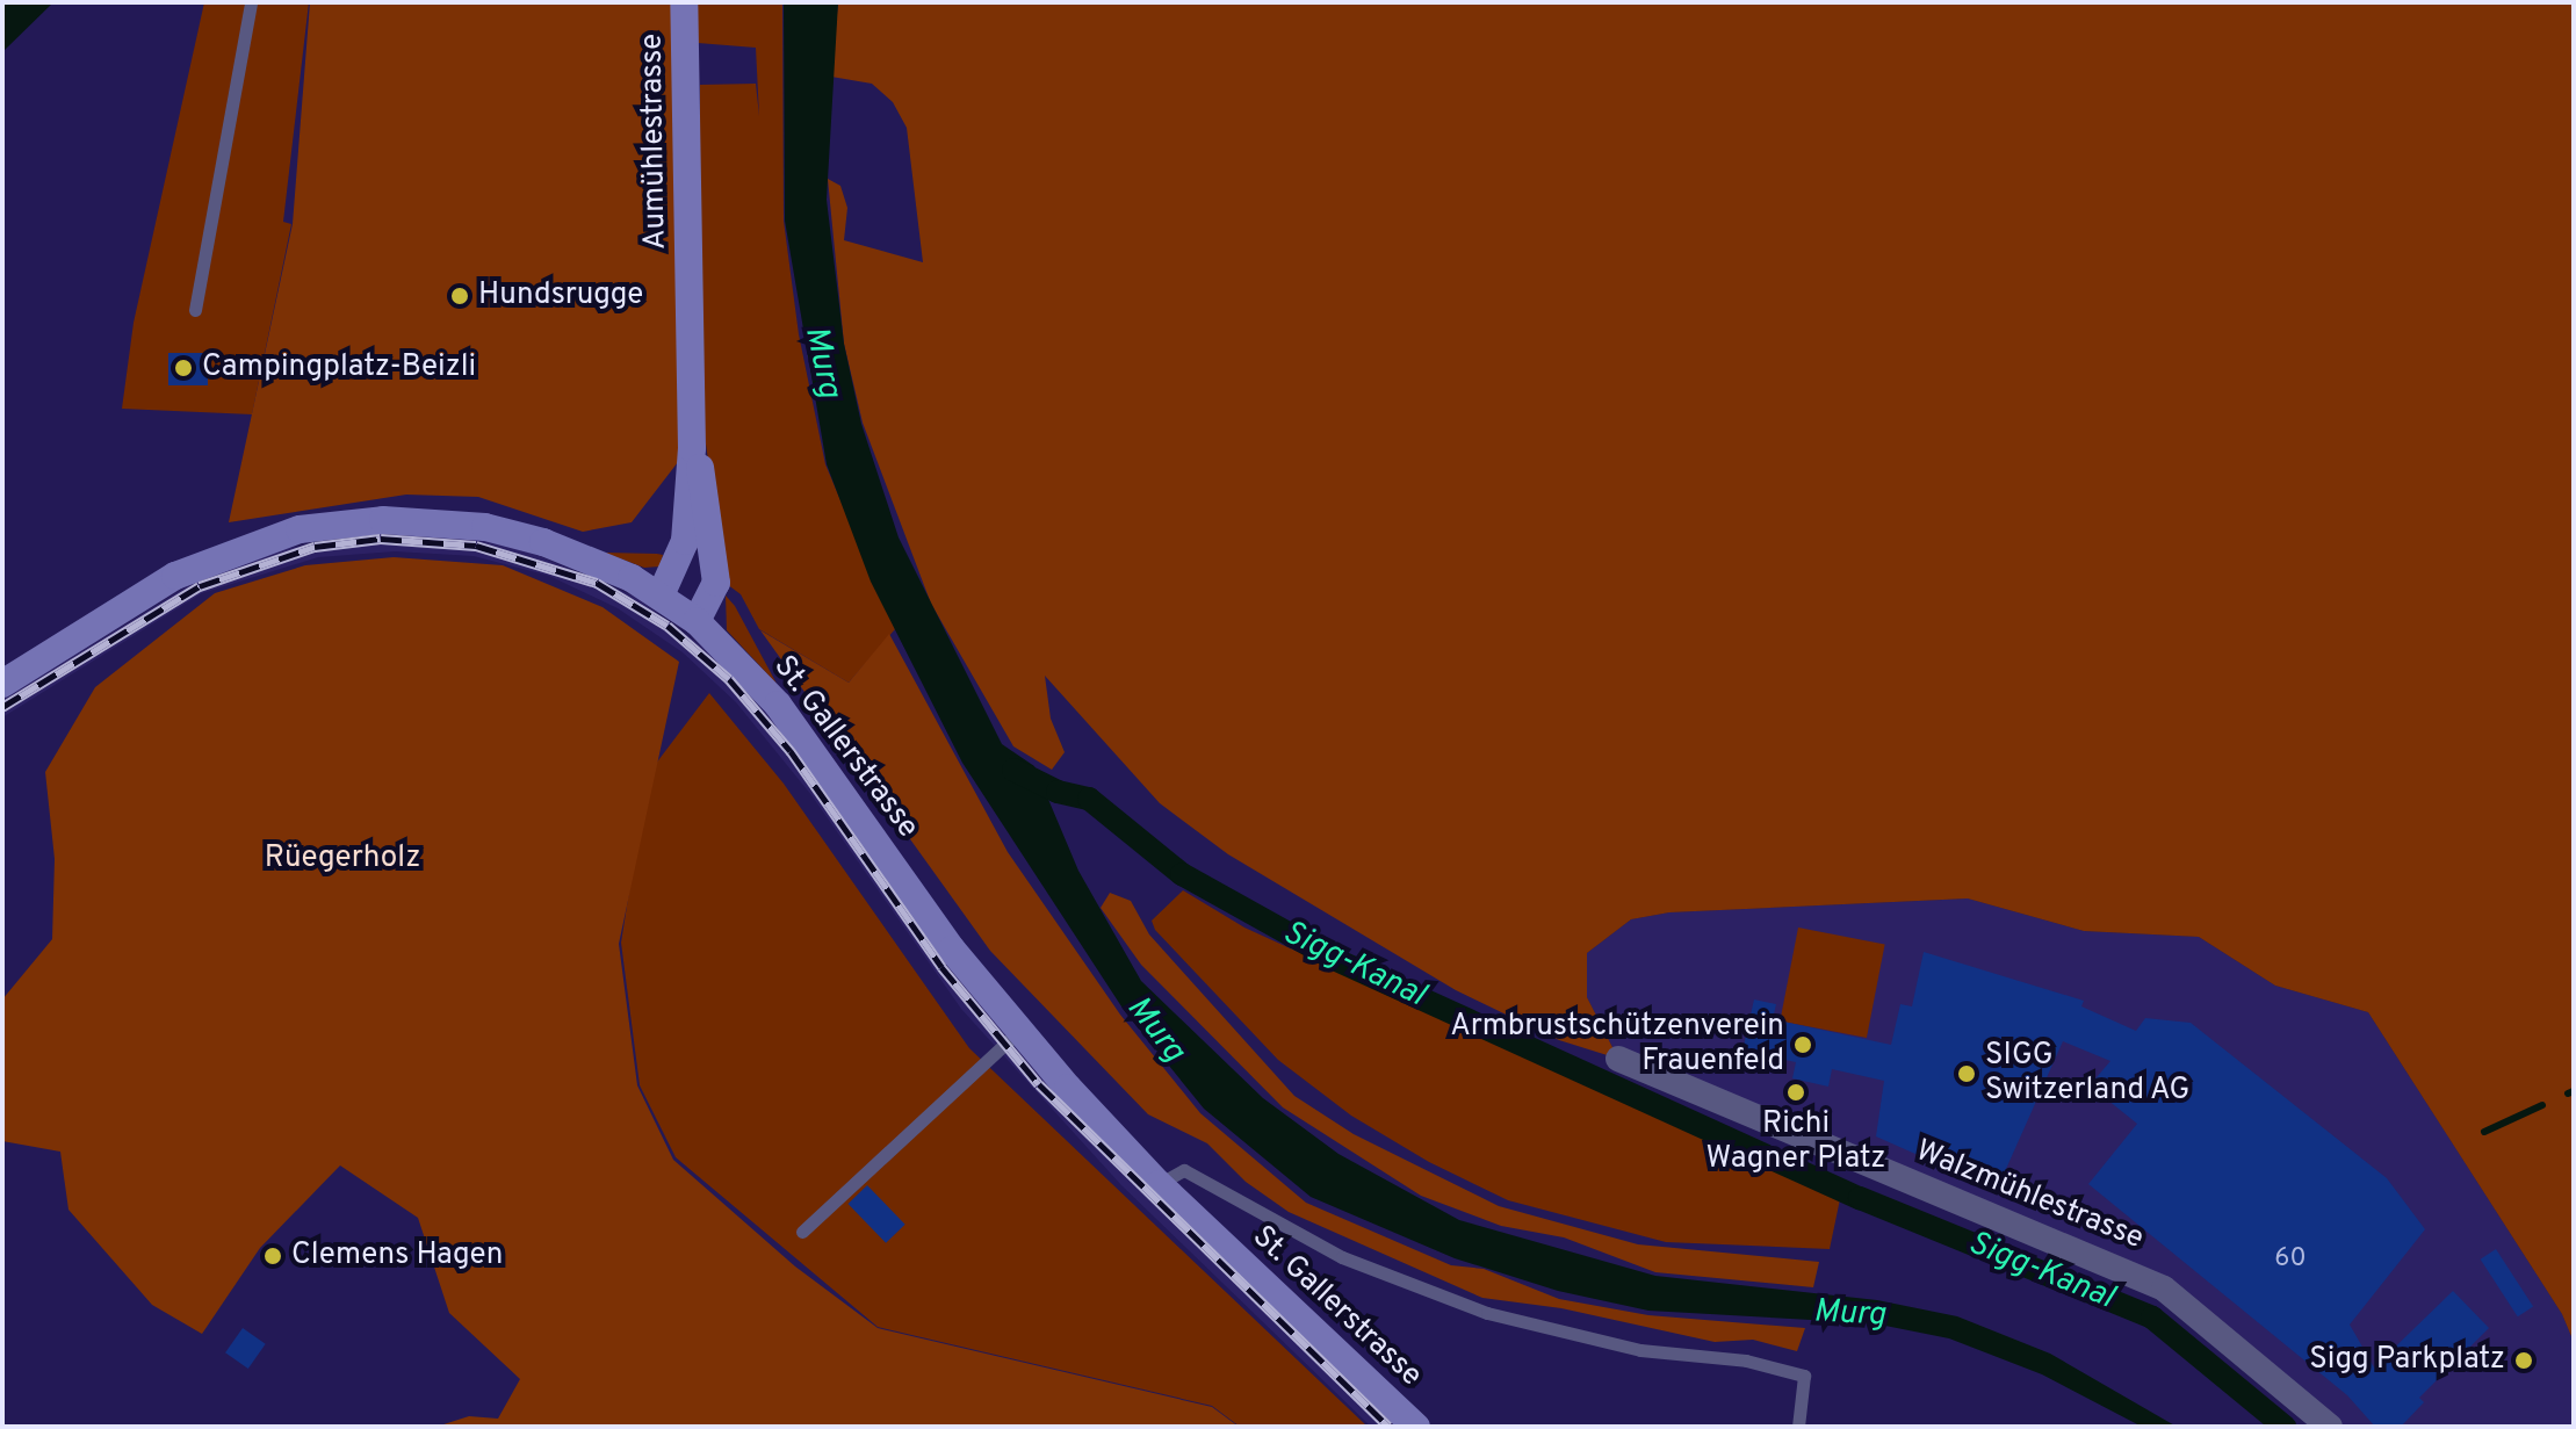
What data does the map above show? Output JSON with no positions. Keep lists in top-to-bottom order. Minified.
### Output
{"streets":{"main road":["Aumühlestrasse","St. Gallerstrasse"],"street":["Walzmühlestrasse"]},"crossings":[["Aumühlestrasse","St. Gallerstrasse"]],"water":["Murg","Sigg-Kanal"],"parks":["Rüegerholz"],"places":["Hundsrugge","Campingplatz-Beizli","Armbrustschützenverein Frauenfeld","SIGG Switzerland AG","Richi Wagner Platz","Clemens Hagen","Sigg Parkplatz"],"house_numbers":["60"]}
